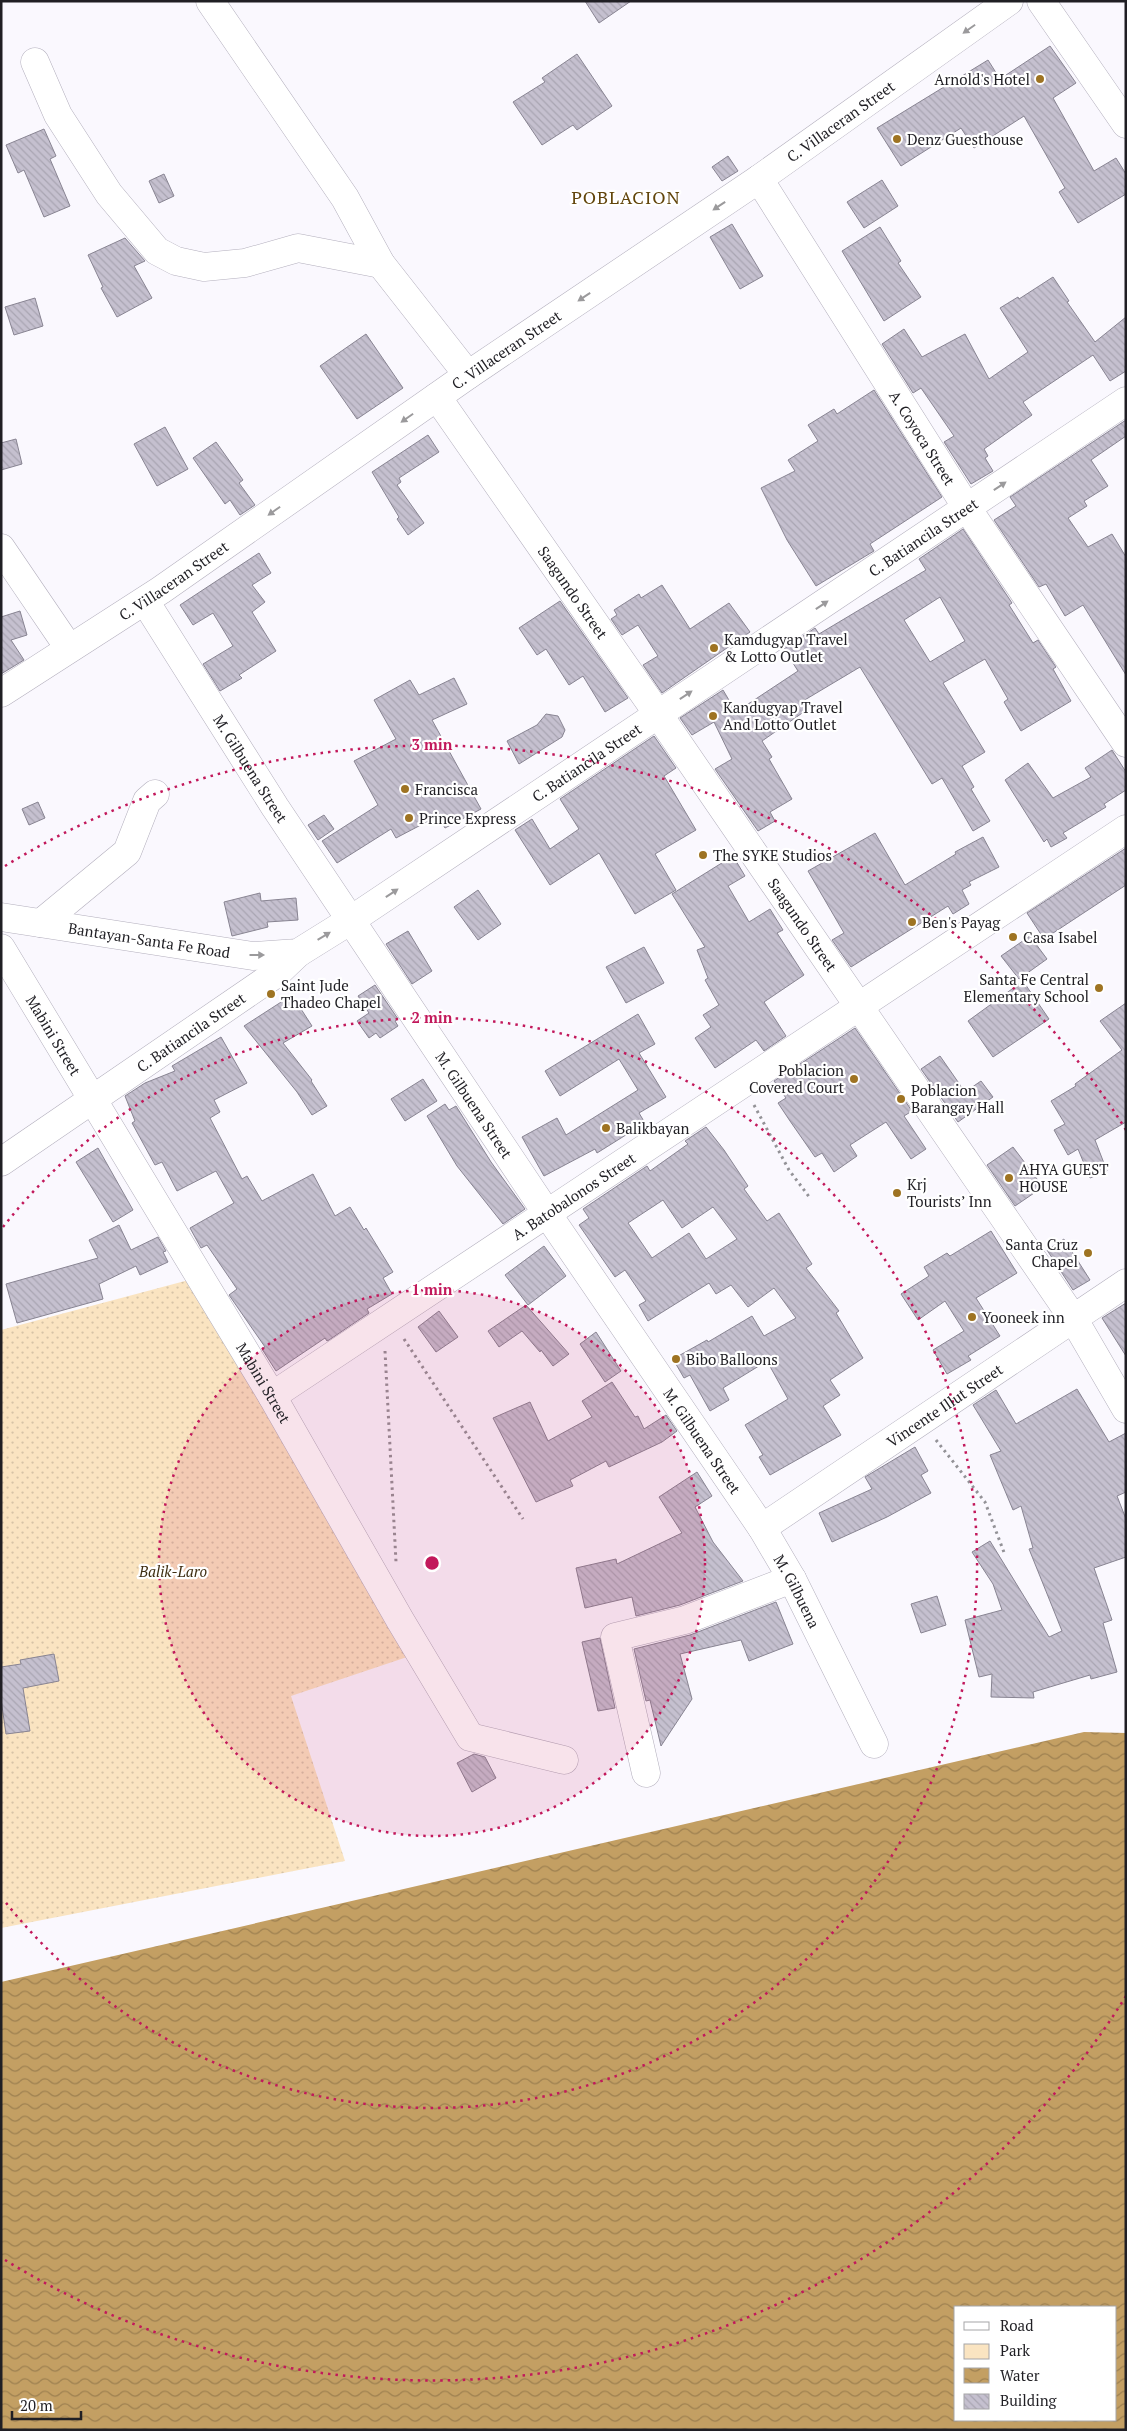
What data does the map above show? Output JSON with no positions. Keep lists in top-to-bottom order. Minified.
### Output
{"streets":{"street":["C. Villaceran Street","A. Coyoca Street","C. Batiancila Street","Saagundo Street","M. Gilbuena Street","Bantayan-Santa Fe Road","Mabini Street","A. Batobalonos Street","Vincente Illut Street","M. Gilbuena"]},"crossings":[["C. Villaceran Street","A. Coyoca Street"],["C. Villaceran Street","Saagundo Street"],["C. Villaceran Street","M. Gilbuena Street"],["A. Coyoca Street","C. Batiancila Street"],["C. Batiancila Street","Saagundo Street"],["C. Batiancila Street","M. Gilbuena Street"],["C. Batiancila Street","Bantayan-Santa Fe Road"],["C. Batiancila Street","Mabini Street"],["Saagundo Street","A. Batobalonos Street"],["Saagundo Street","Vincente Illut Street"],["M. Gilbuena Street","A. Batobalonos Street"],["M. Gilbuena Street","Vincente Illut Street"],["M. Gilbuena Street","M. Gilbuena"],["Mabini Street","A. Batobalonos Street"],["Vincente Illut Street","M. Gilbuena"]],"one_way":["C. Villaceran Street","C. Batiancila Street","Bantayan-Santa Fe Road"],"districts":["POBLACION"],"parks":["Balik-Laro"],"places":["Arnold's Hotel","Denz Guesthouse","Kamdugyap Travel & Lotto Outlet","Kandugyap Travel And Lotto Outlet","Francisca","Prince Express","The SYKE Studios","Ben's Payag","Casa Isabel","Santa Fe Central Elementary School","Saint Jude Thadeo Chapel","Poblacion Covered Court","Poblacion Barangay Hall","Balikbayan","AHYA GUEST HOUSE","Krj Tourists’ Inn","Santa Cruz Chapel","Yooneek inn","Bibo Balloons"],"legend":["Road","Park","Water","Building"],"scale_bar":"20 m","rings":["3 min","2 min","1 min"]}
